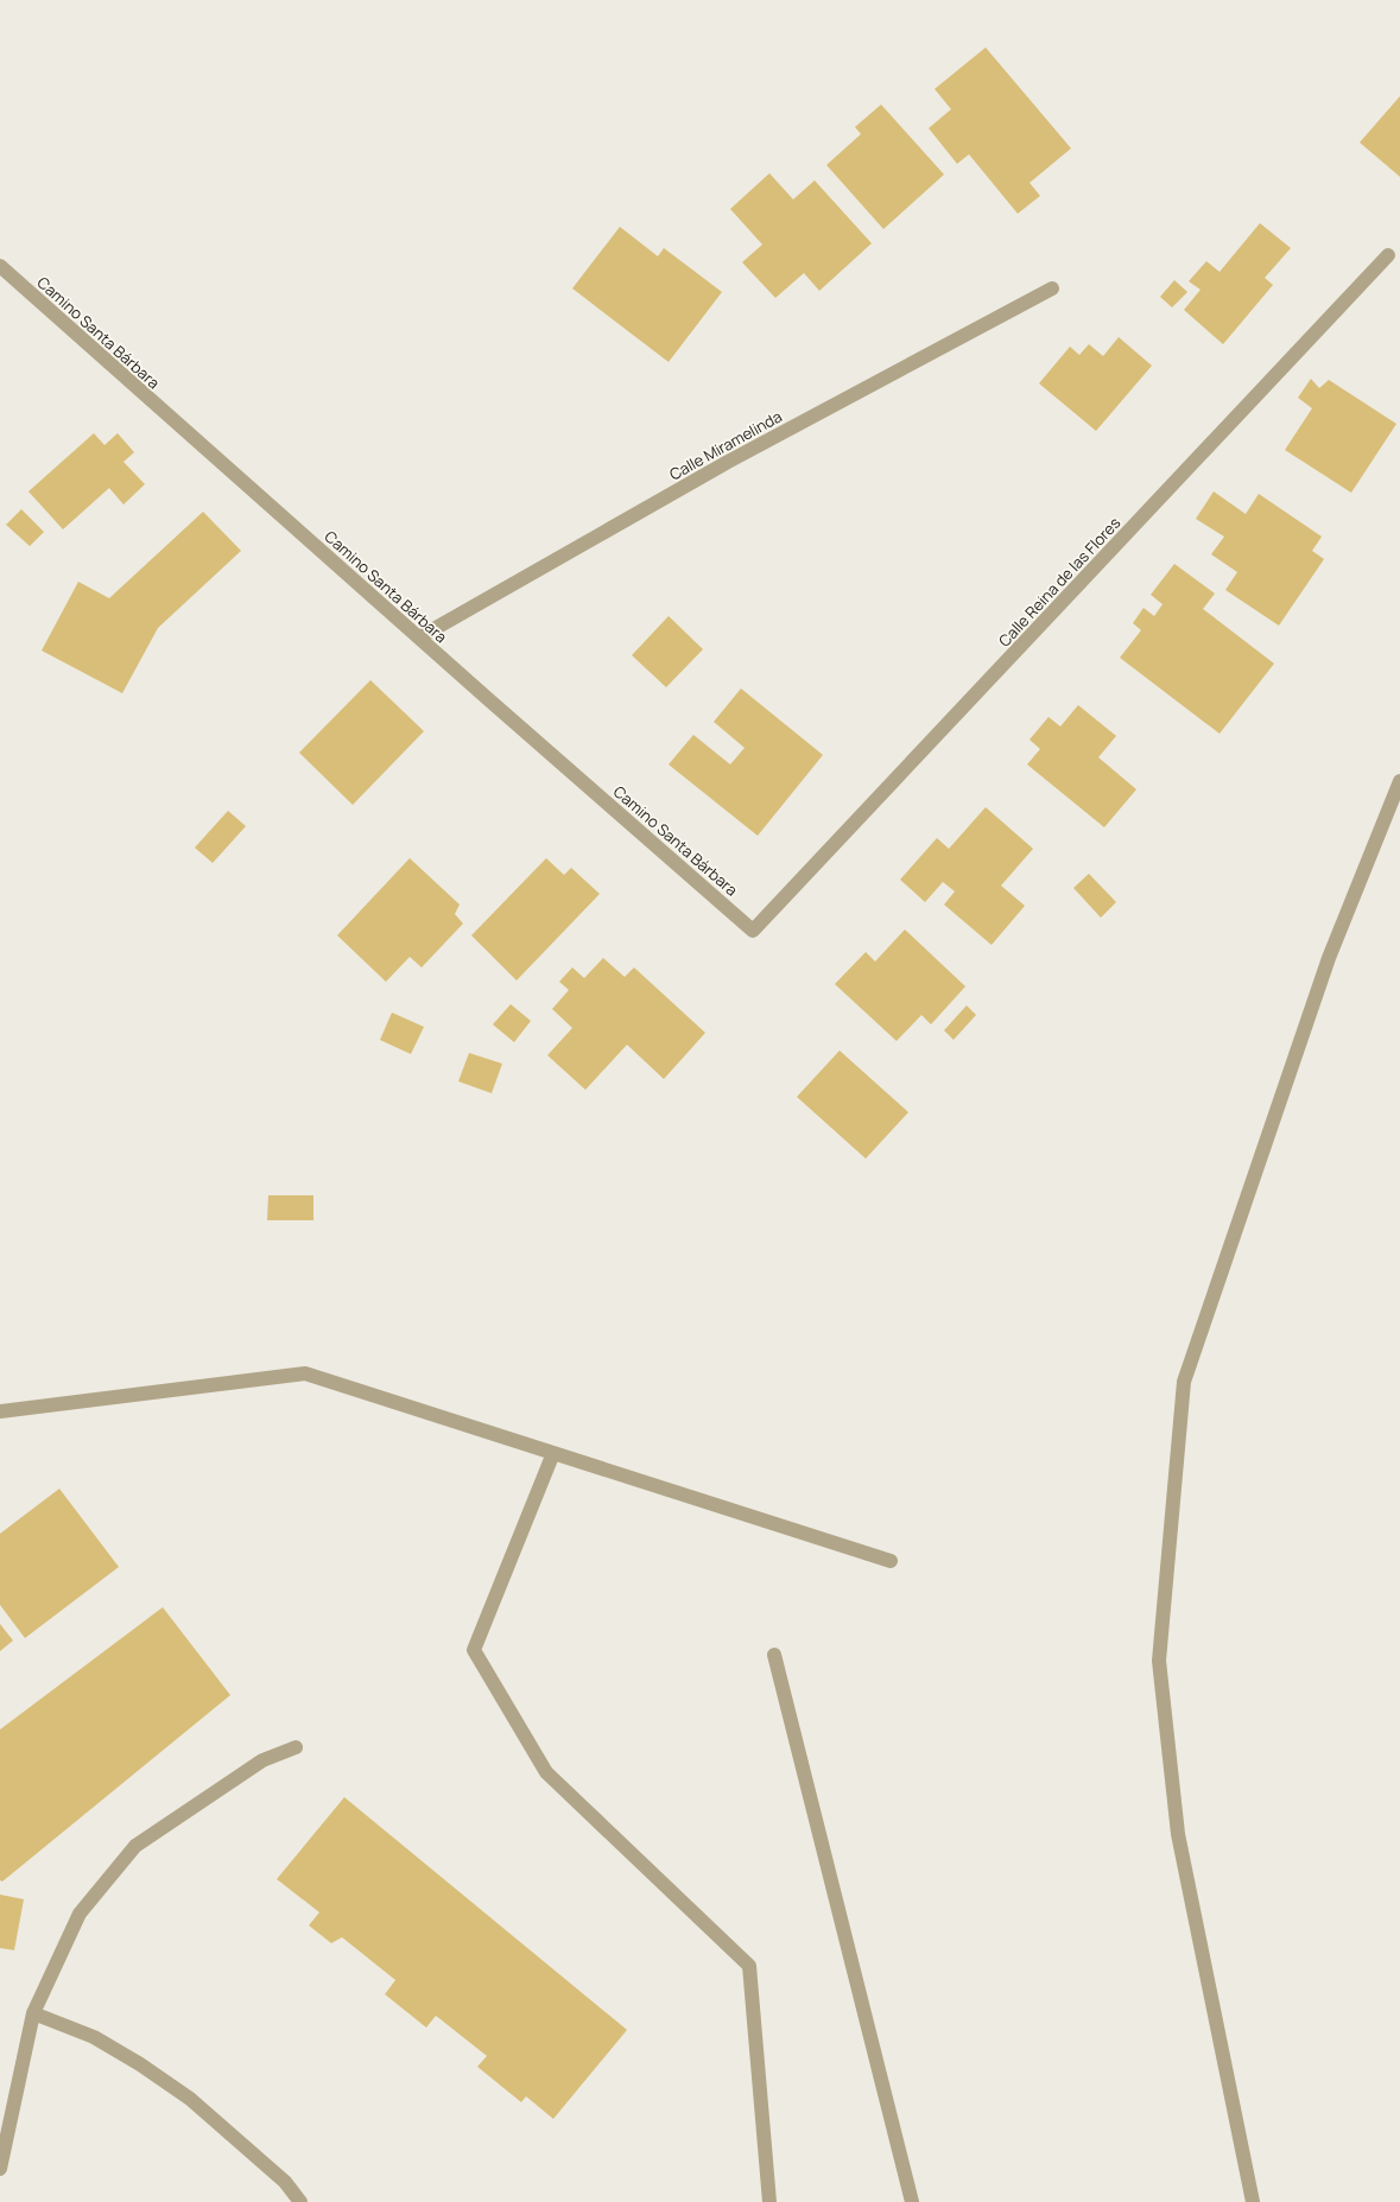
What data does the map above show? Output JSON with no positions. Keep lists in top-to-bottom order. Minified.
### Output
{"streets":{"street":["Camino Santa Bárbara","Calle Miramelinda","Calle Reina de las Flores"]},"crossings":[["Camino Santa Bárbara","Calle Miramelinda"],["Camino Santa Bárbara","Calle Reina de las Flores"]]}
